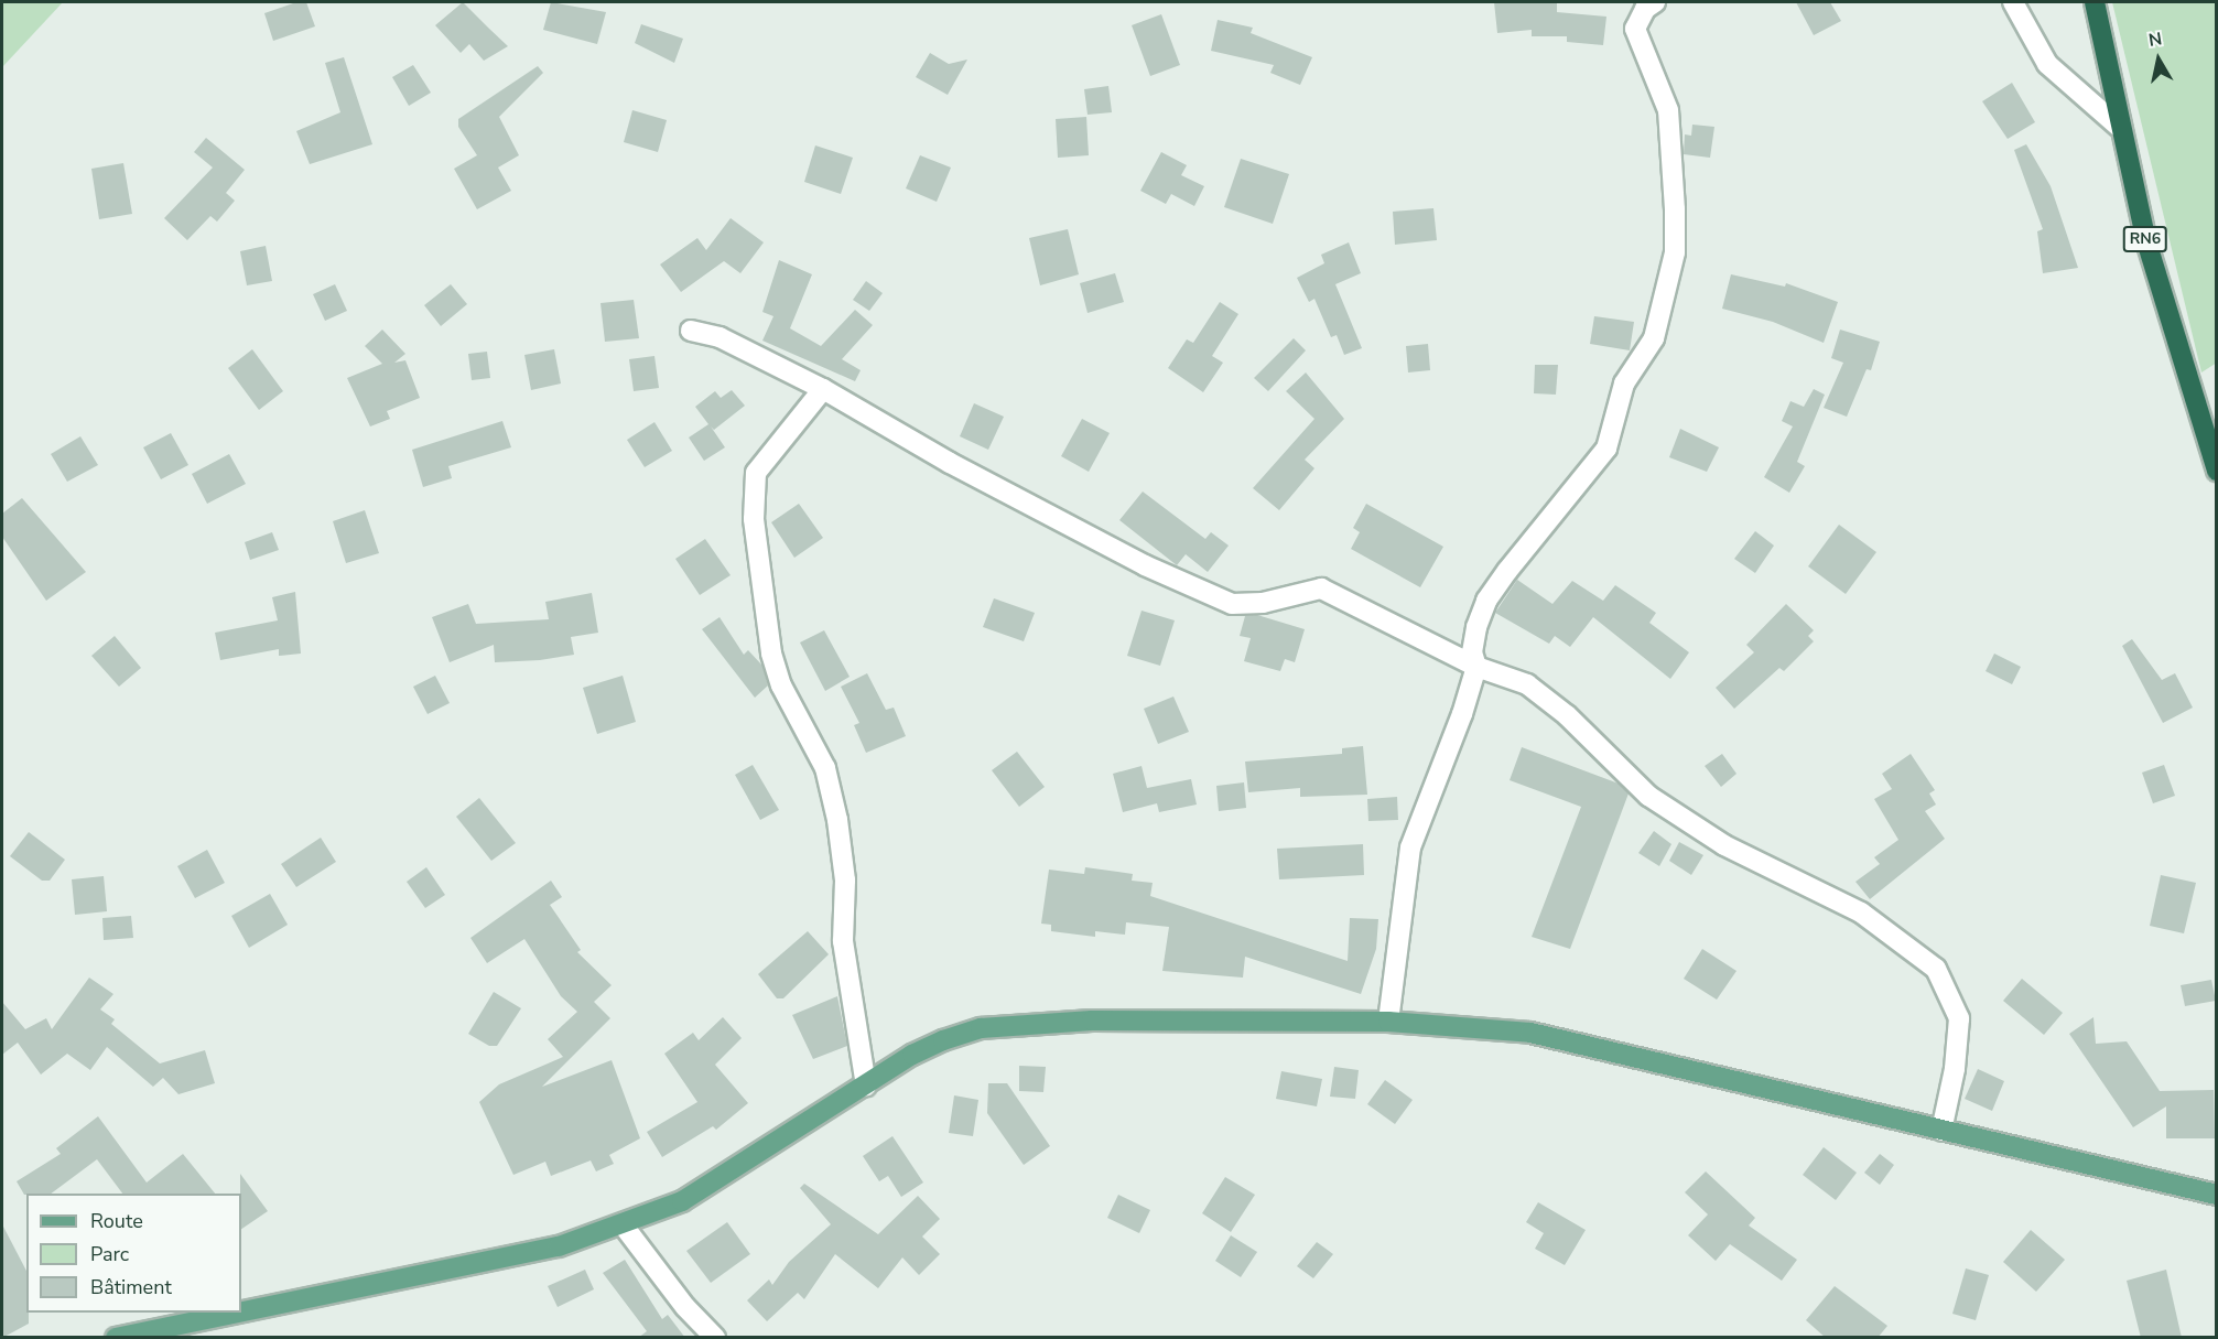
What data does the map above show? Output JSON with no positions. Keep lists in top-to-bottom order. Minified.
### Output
{"streets":{"highway":["RN6"]},"legend":["Route","Parc","Bâtiment"],"north":"top"}
